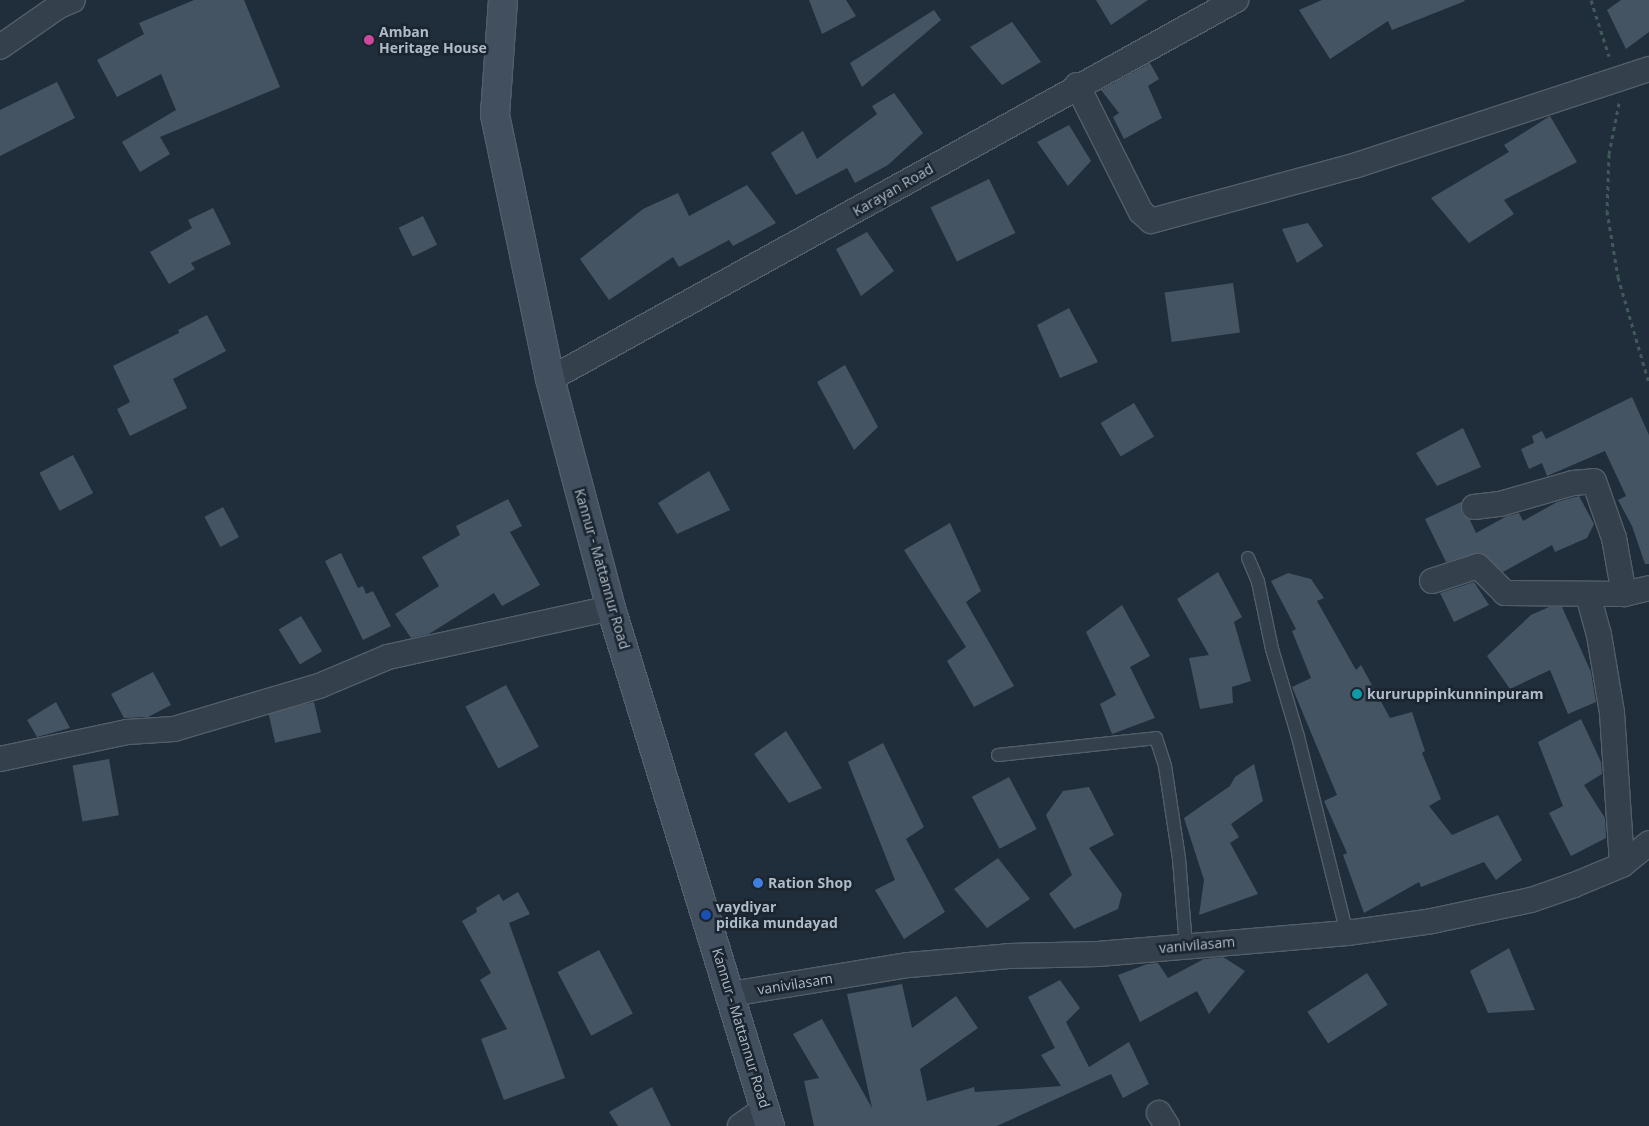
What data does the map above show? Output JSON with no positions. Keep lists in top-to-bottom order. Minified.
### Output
{"streets":{"main road":["Kannur - Mattannur Road"],"street":["Karayan Road","vanivilasam"]},"crossings":[["Karayan Road","Kannur - Mattannur Road"],["Kannur - Mattannur Road","vanivilasam"]],"places":["Amban Heritage House","kururuppinkunninpuram","Ration Shop","vaydiyar pidika mundayad"]}
